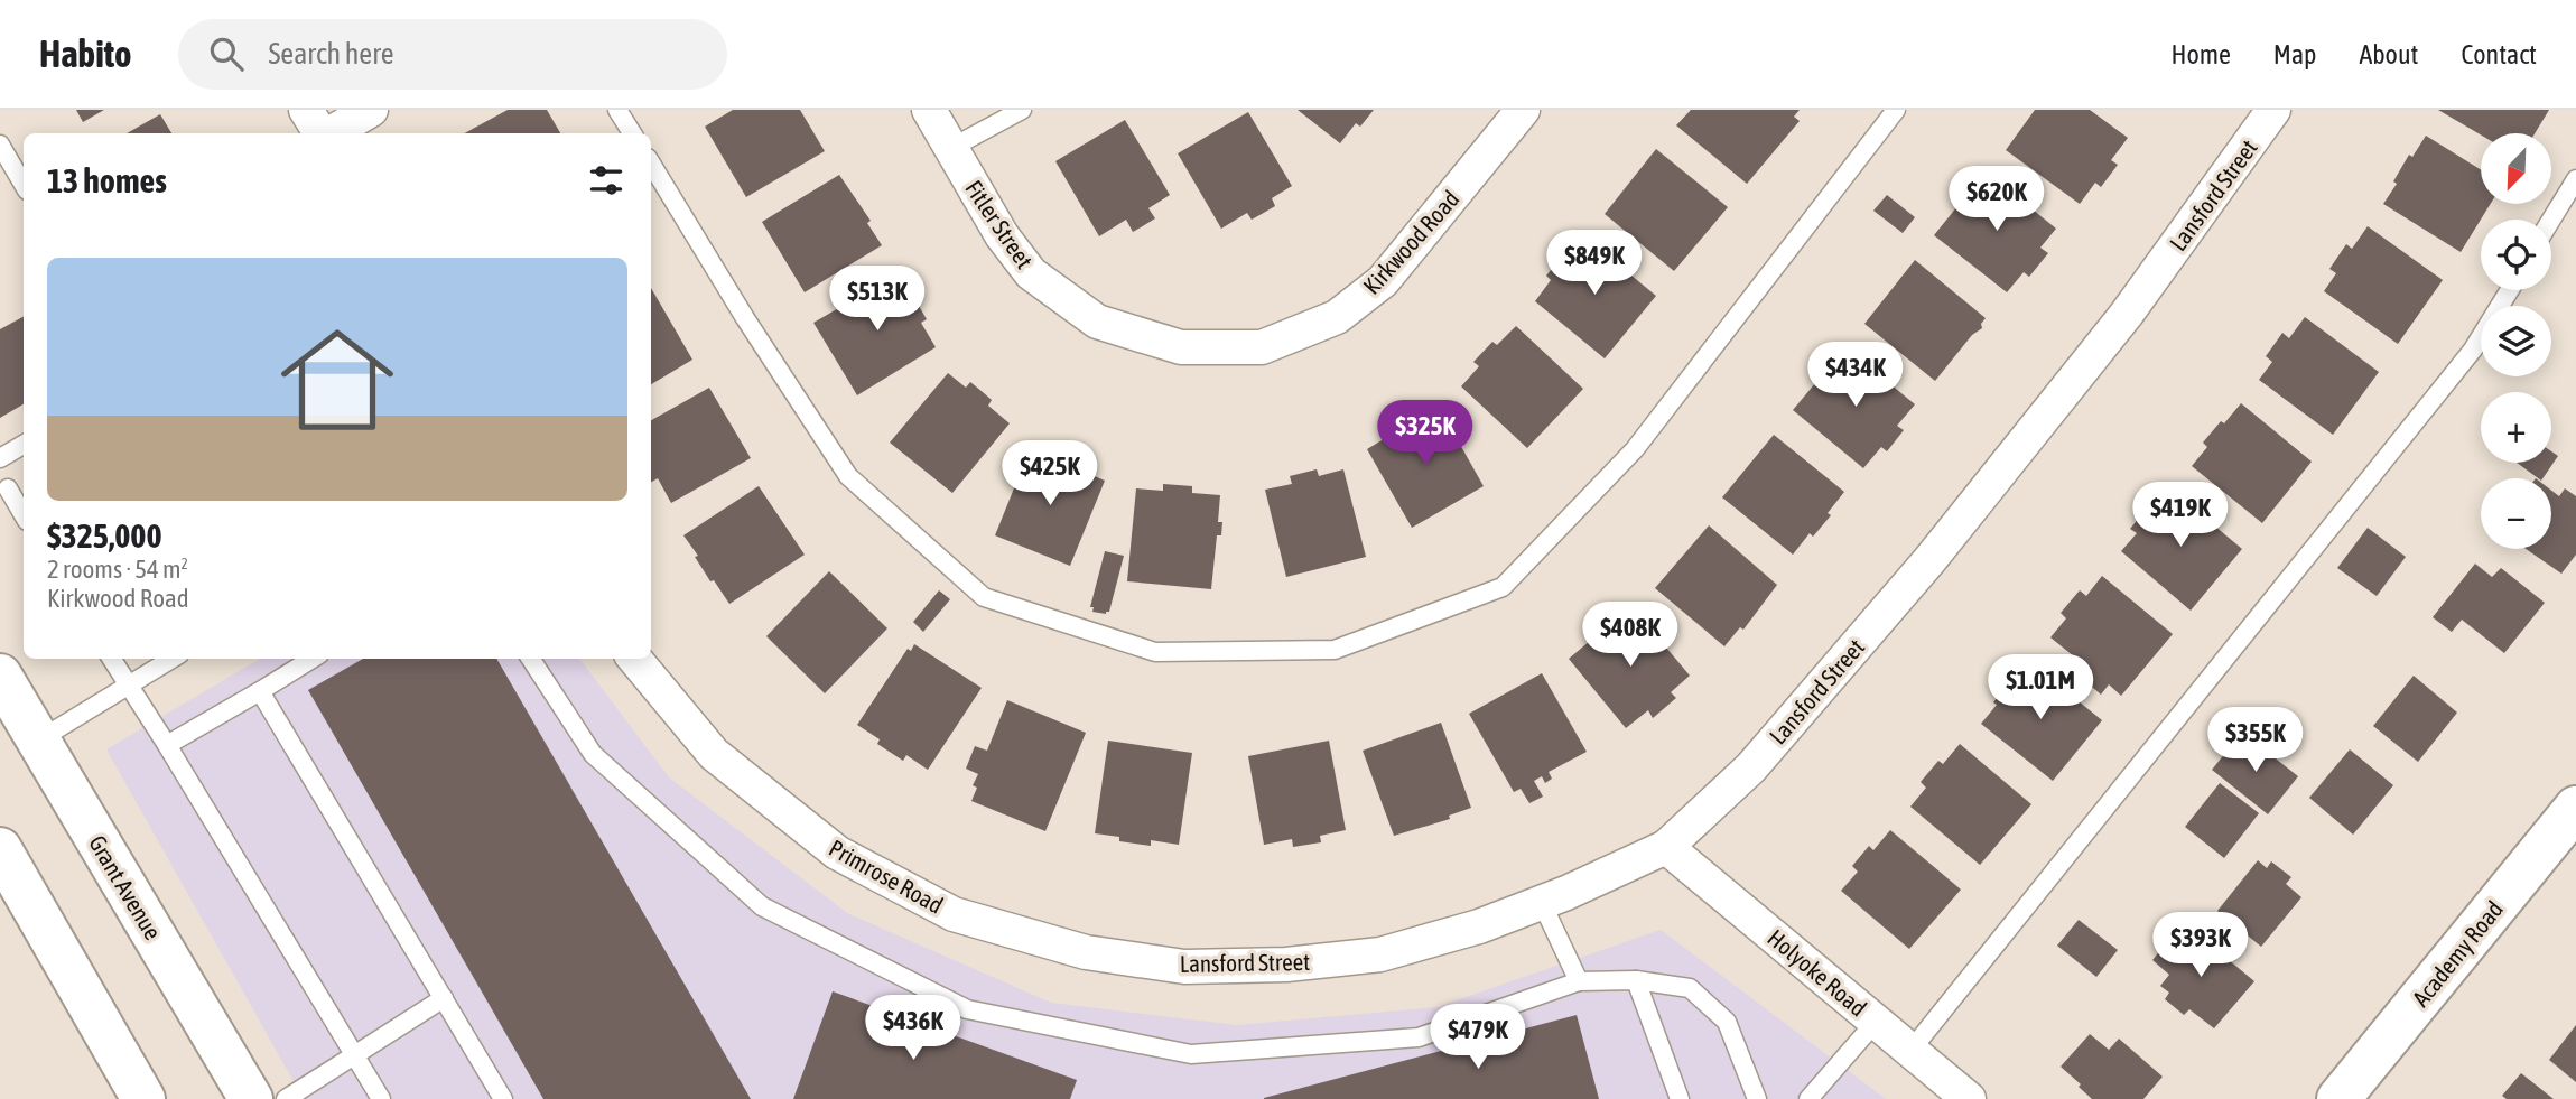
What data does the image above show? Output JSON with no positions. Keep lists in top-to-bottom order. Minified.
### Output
{"streets":{"main road":["Grant Avenue","Academy Road"],"street":["Lansford Street","Fitler Street","Kirkwood Road","Primrose Road","Holyoke Road"]},"crossings":[["Lansford Street","Primrose Road"],["Lansford Street","Holyoke Road"],["Fitler Street","Kirkwood Road"]],"north":"bottom left","page":{"header":"Habito","search":"Search here","nav":["Home","Map","About","Contact"],"map_buttons":["+","−"],"heading":"13 homes","price":["$620K","$849K","$513K","$434K","$325K","$425K","$419K","$408K","$1.01M","$355K","$393K","$436K","$479K"],"list":[{"name":"$325,000","note":"2 rooms · 54 m² · Kirkwood Road"}]}}
